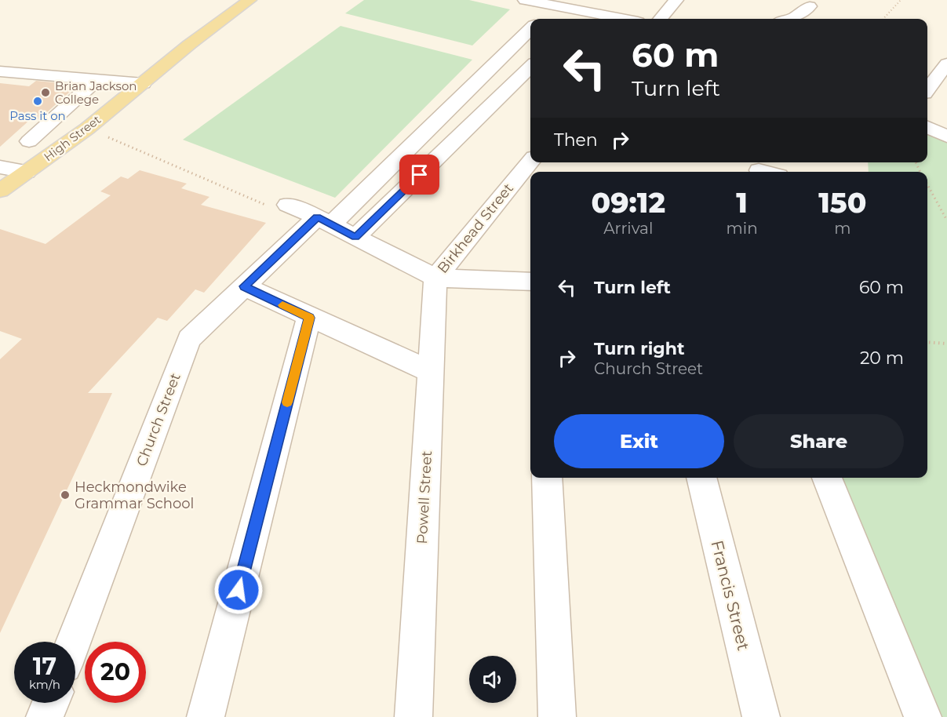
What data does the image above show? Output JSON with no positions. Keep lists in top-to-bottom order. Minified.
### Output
{"streets":{"main road":["High Street"],"street":["Birkhead Street","Church Street","Powell Street","Francis Street"]},"crossings":[["Birkhead Street","Powell Street"]],"places":["Brian Jackson College","Pass it on","Heckmondwike Grammar School"],"page":{"turn":["60 m","Turn left"],"then":"Then","eta":["09:12","Arrival","1","min","150","m"],"list":[{"name":"Turn left","value":"60 m"},{"name":"Turn right","note":"Church Street","value":"20 m"}],"buttons":["Exit","Share"],"speed":"17 km/h","limit":"20"}}
